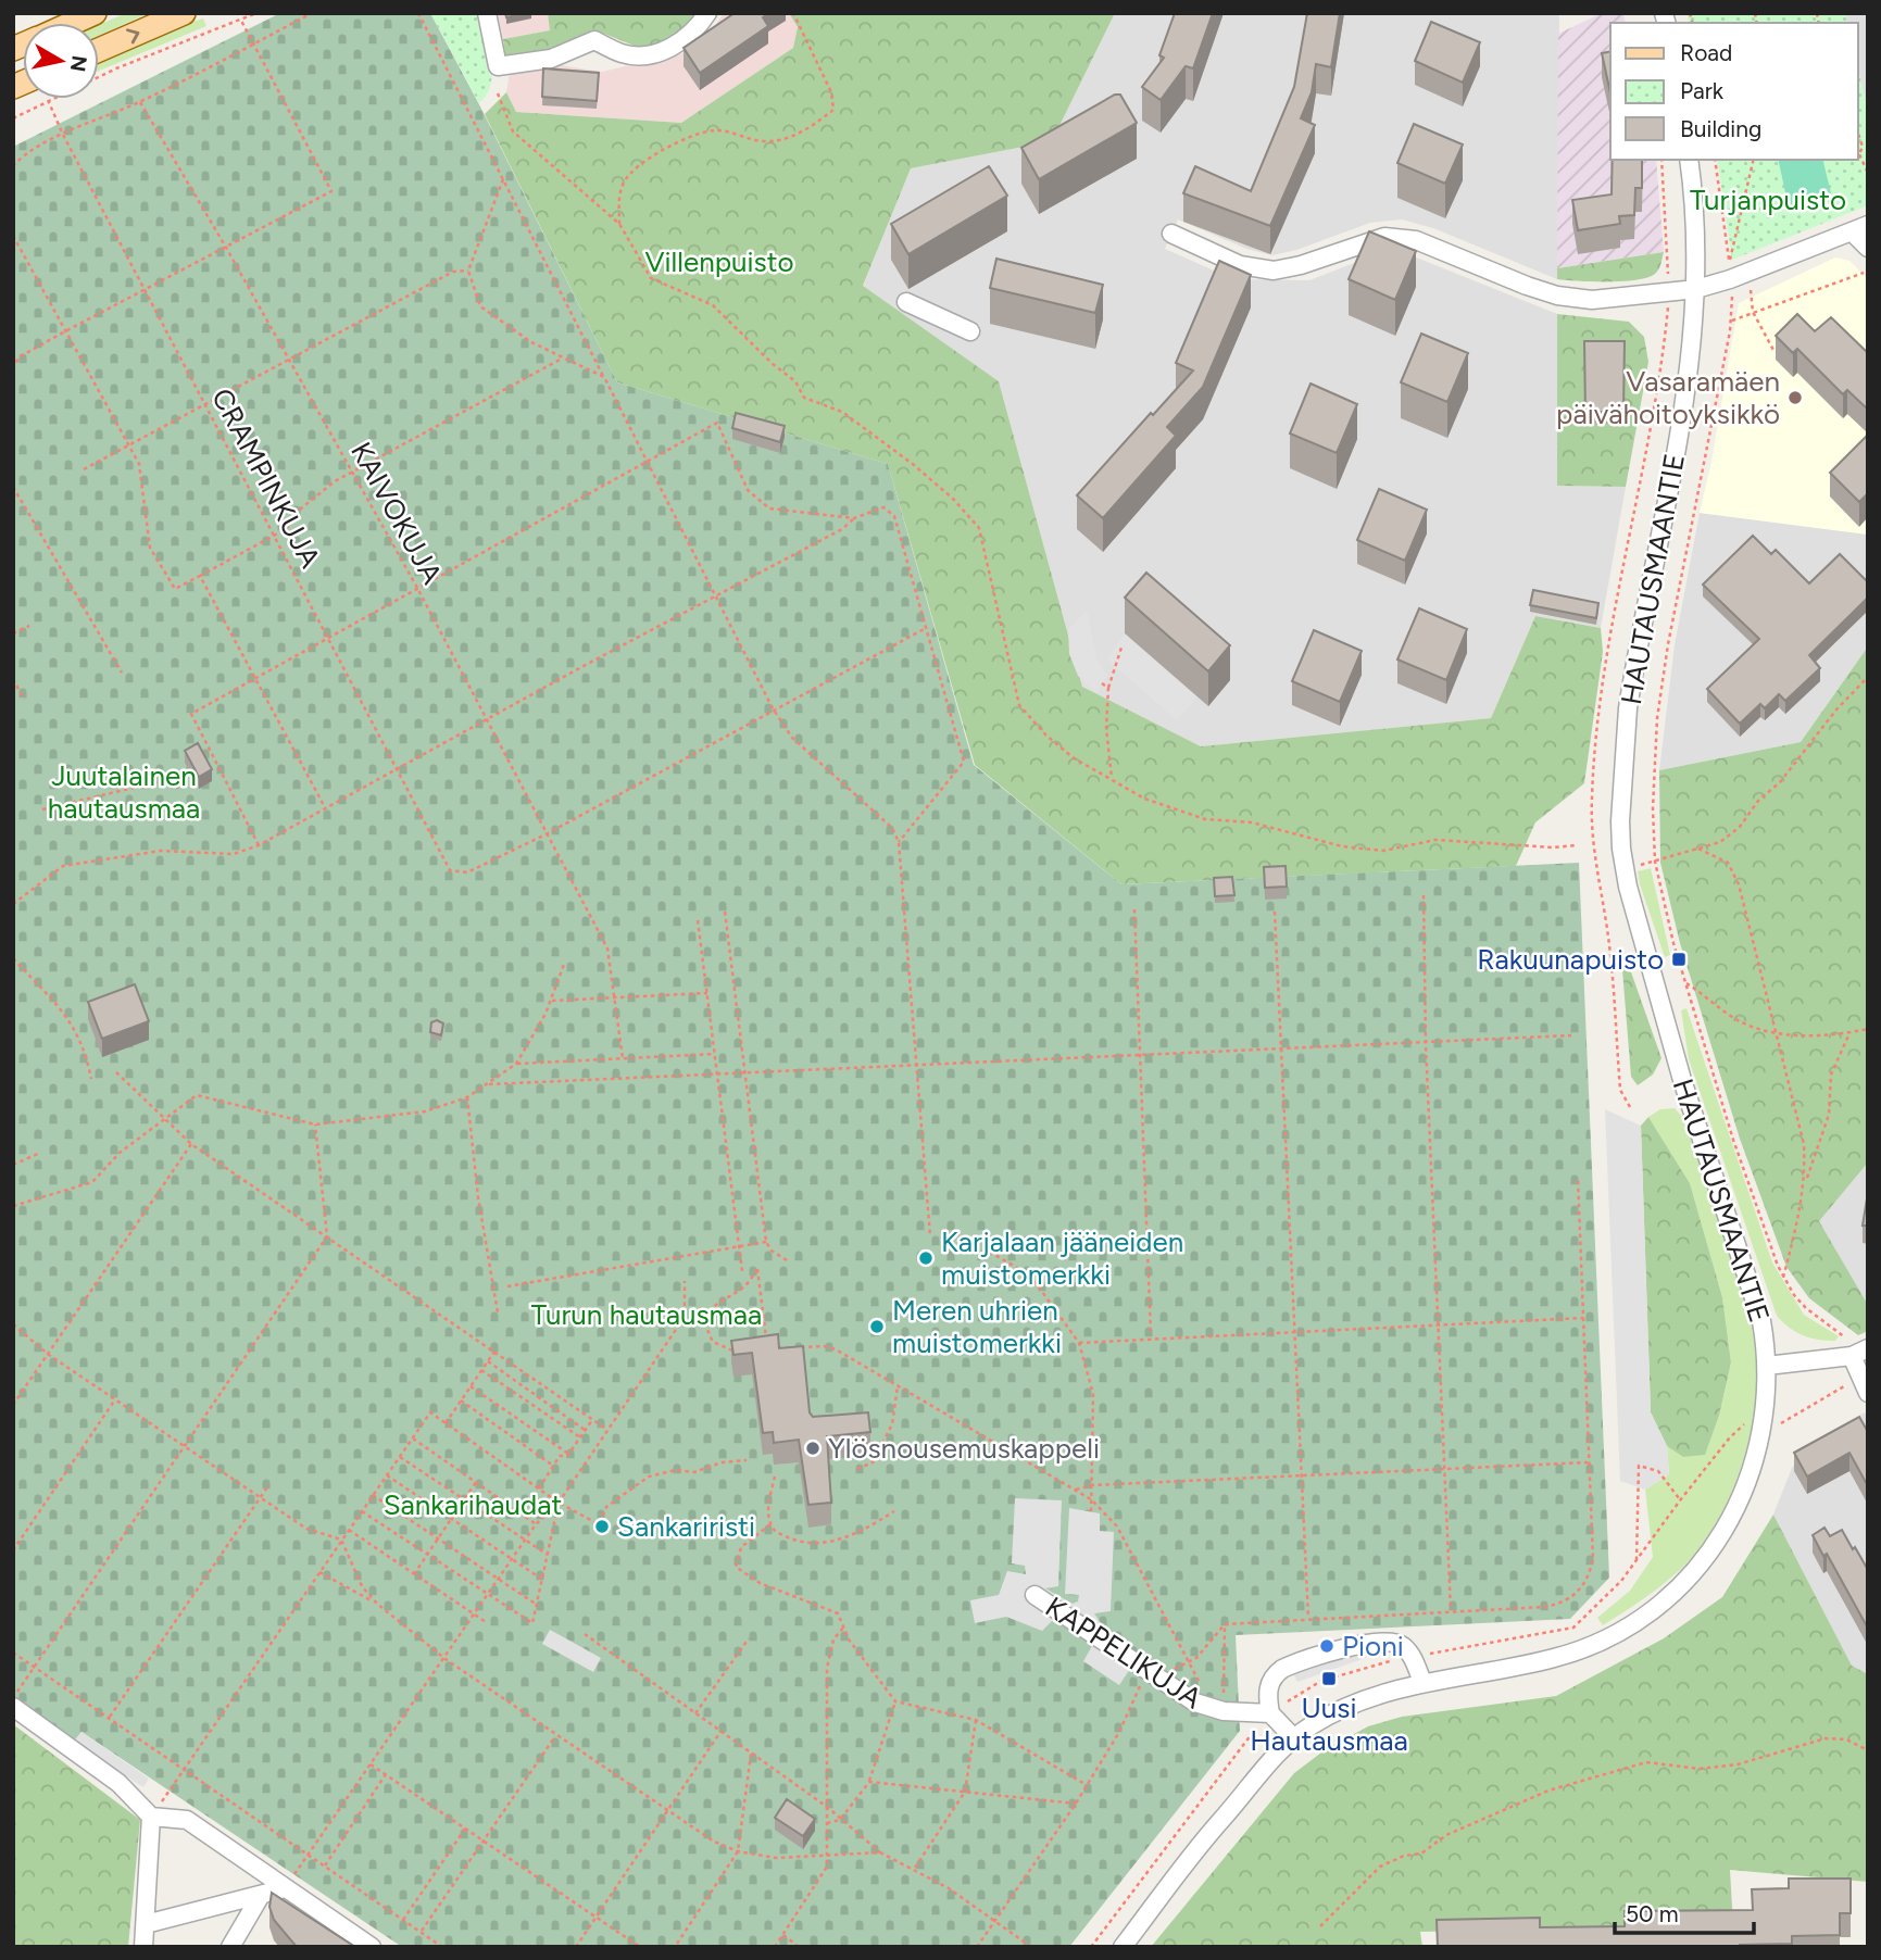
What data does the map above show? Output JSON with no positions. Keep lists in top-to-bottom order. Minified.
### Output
{"streets":{"street":["HAUTAUSMAANTIE","KAPPELIKUJA"],"path":["CRAMPINKUJA","KAIVOKUJA"]},"crossings":[["CRAMPINKUJA","KAIVOKUJA"]],"parks":["Turjanpuisto","Villenpuisto","Juutalainen hautausmaa","Turun hautausmaa","Sankarihaudat"],"places":{"other":["Vasaramäen päivähoitoyksikkö","Karjalaan jääneiden muistomerkki","Meren uhrien muistomerkki","Ylösnousemuskappeli","Sankariristi","Pioni"],"transit":["Rakuunapuisto","Uusi Hautausmaa"]},"legend":["Road","Park","Building"],"scale_bar":"50 m","north":"right"}
